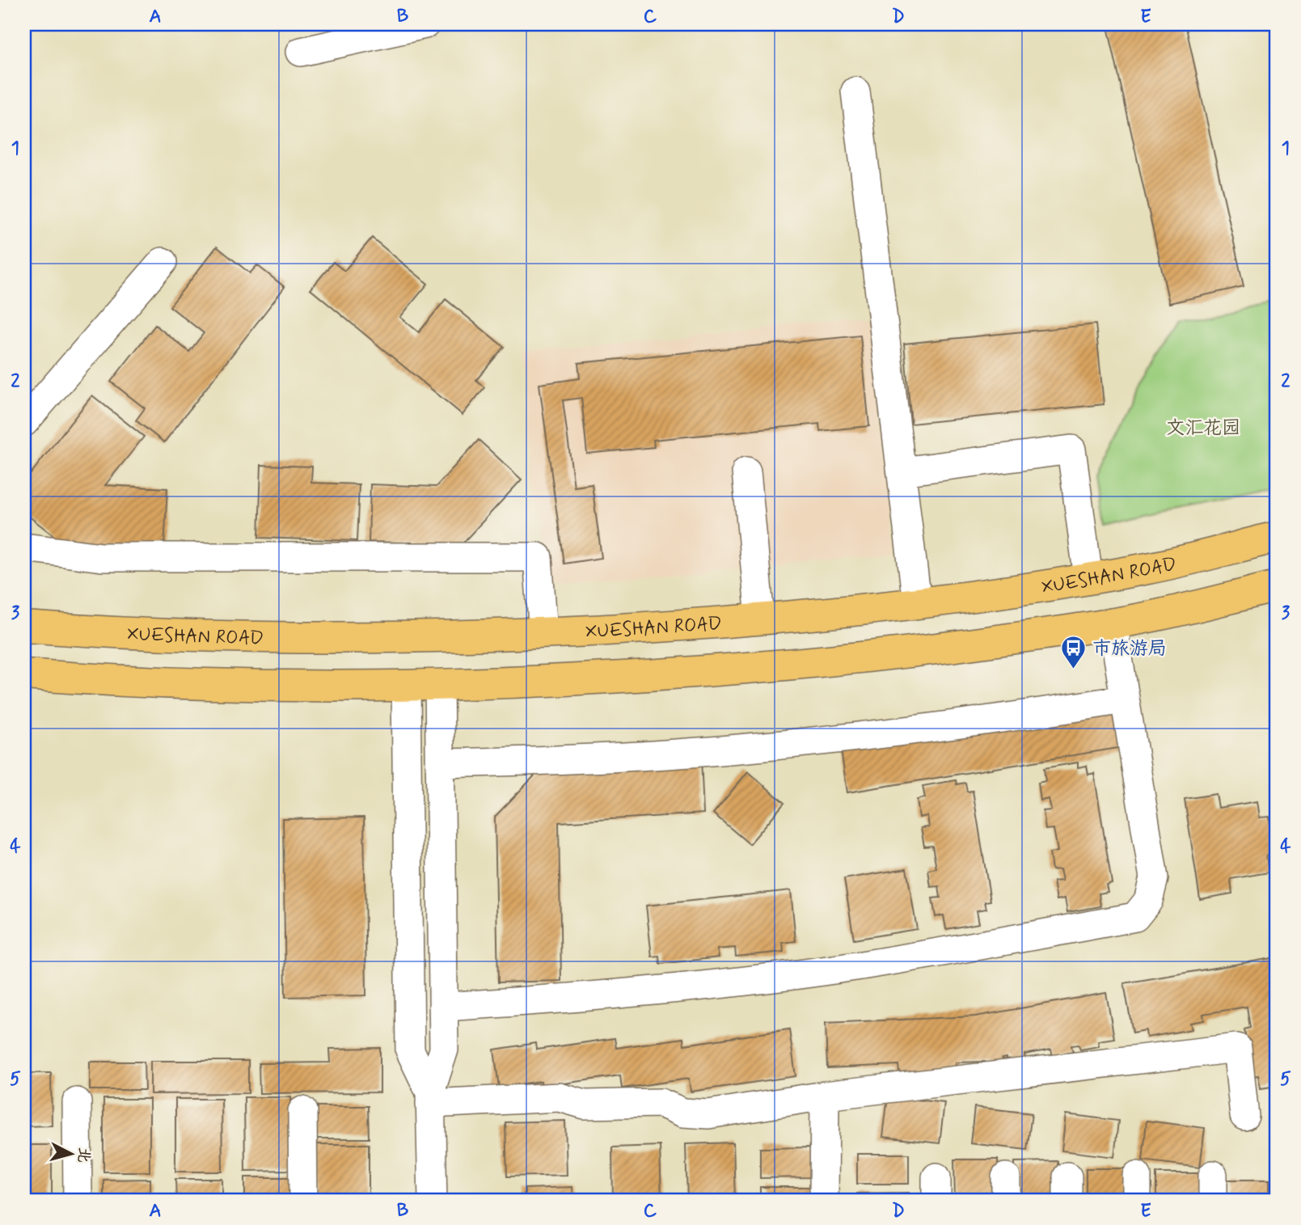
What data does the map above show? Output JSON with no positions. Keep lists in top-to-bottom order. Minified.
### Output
{"streets":{"main road":["XUESHAN ROAD"]},"parks":["文汇花园"],"places":{"bus stop":["市旅游局"]},"north":"right","grid":{"columns":["A","B","C","D","E"],"rows":["1","2","3","4","5"]}}
